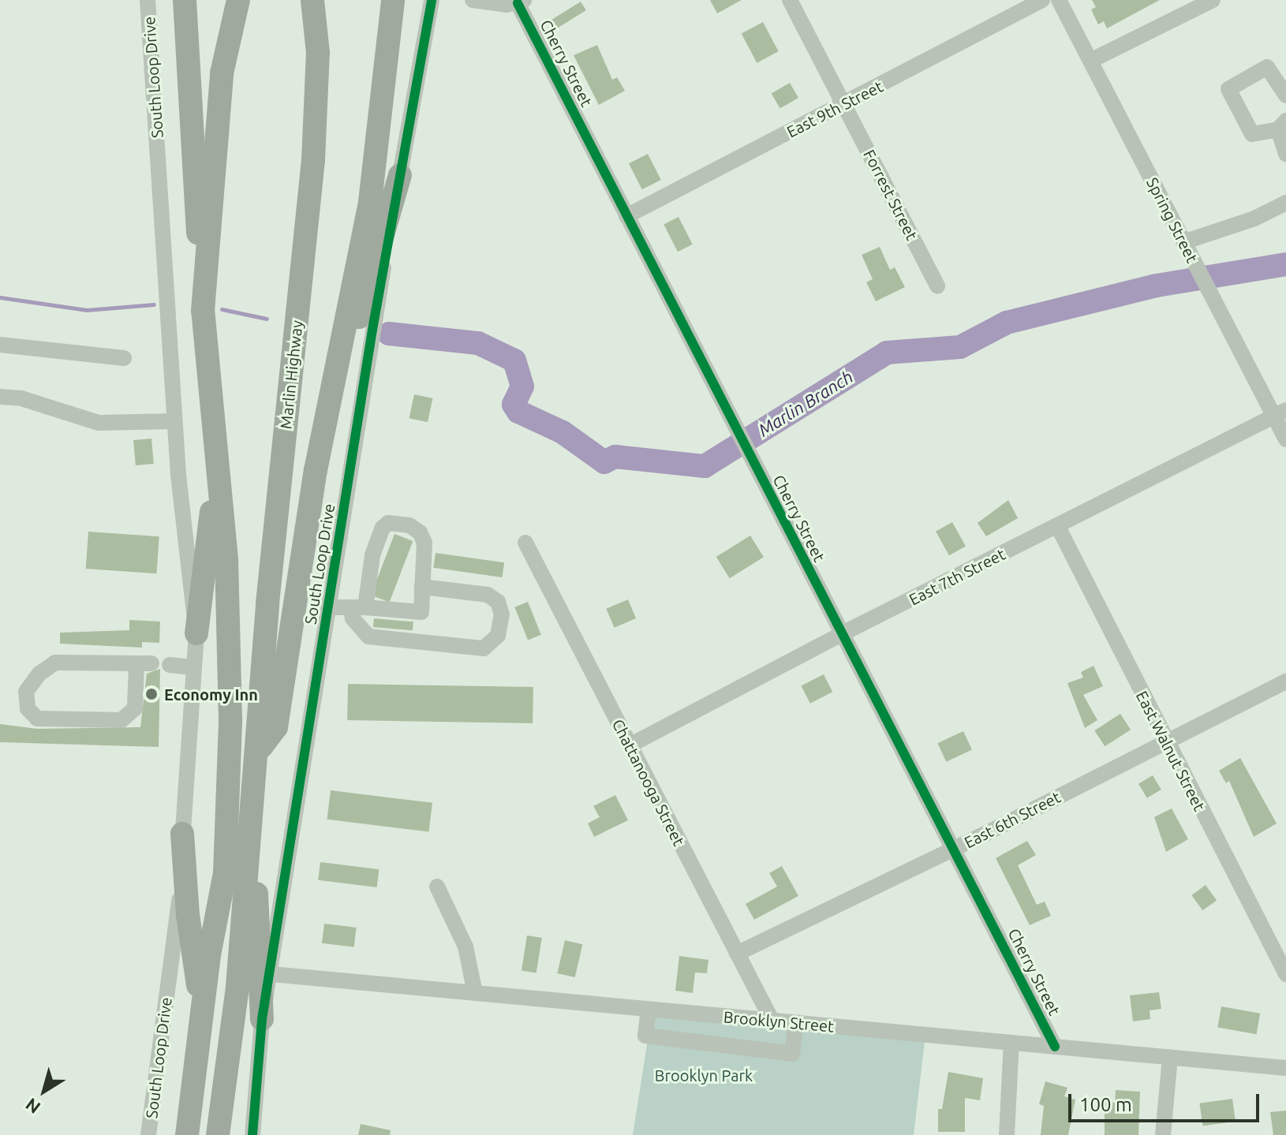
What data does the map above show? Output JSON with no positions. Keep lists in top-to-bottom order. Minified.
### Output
{"streets":{"highway":["Marlin Highway"],"street":["Cherry Street","South Loop Drive","East 9th Street","Forrest Street","Spring Street","East 7th Street","East Walnut Street","Chattanooga Street","East 6th Street","Brooklyn Street"]},"crossings":[["Cherry Street","East 9th Street"],["Cherry Street","East 7th Street"],["Cherry Street","East 6th Street"],["Cherry Street","Brooklyn Street"],["South Loop Drive","Brooklyn Street"],["East 9th Street","Forrest Street"],["Spring Street","East 7th Street"],["East 7th Street","East Walnut Street"],["East 7th Street","Chattanooga Street"],["East Walnut Street","East 6th Street"],["Chattanooga Street","East 6th Street"],["Chattanooga Street","Brooklyn Street"]],"water":["Marlin Branch"],"parks":["Brooklyn Park"],"places":["Economy Inn"],"scale_bar":"100 m","north":"bottom left"}
